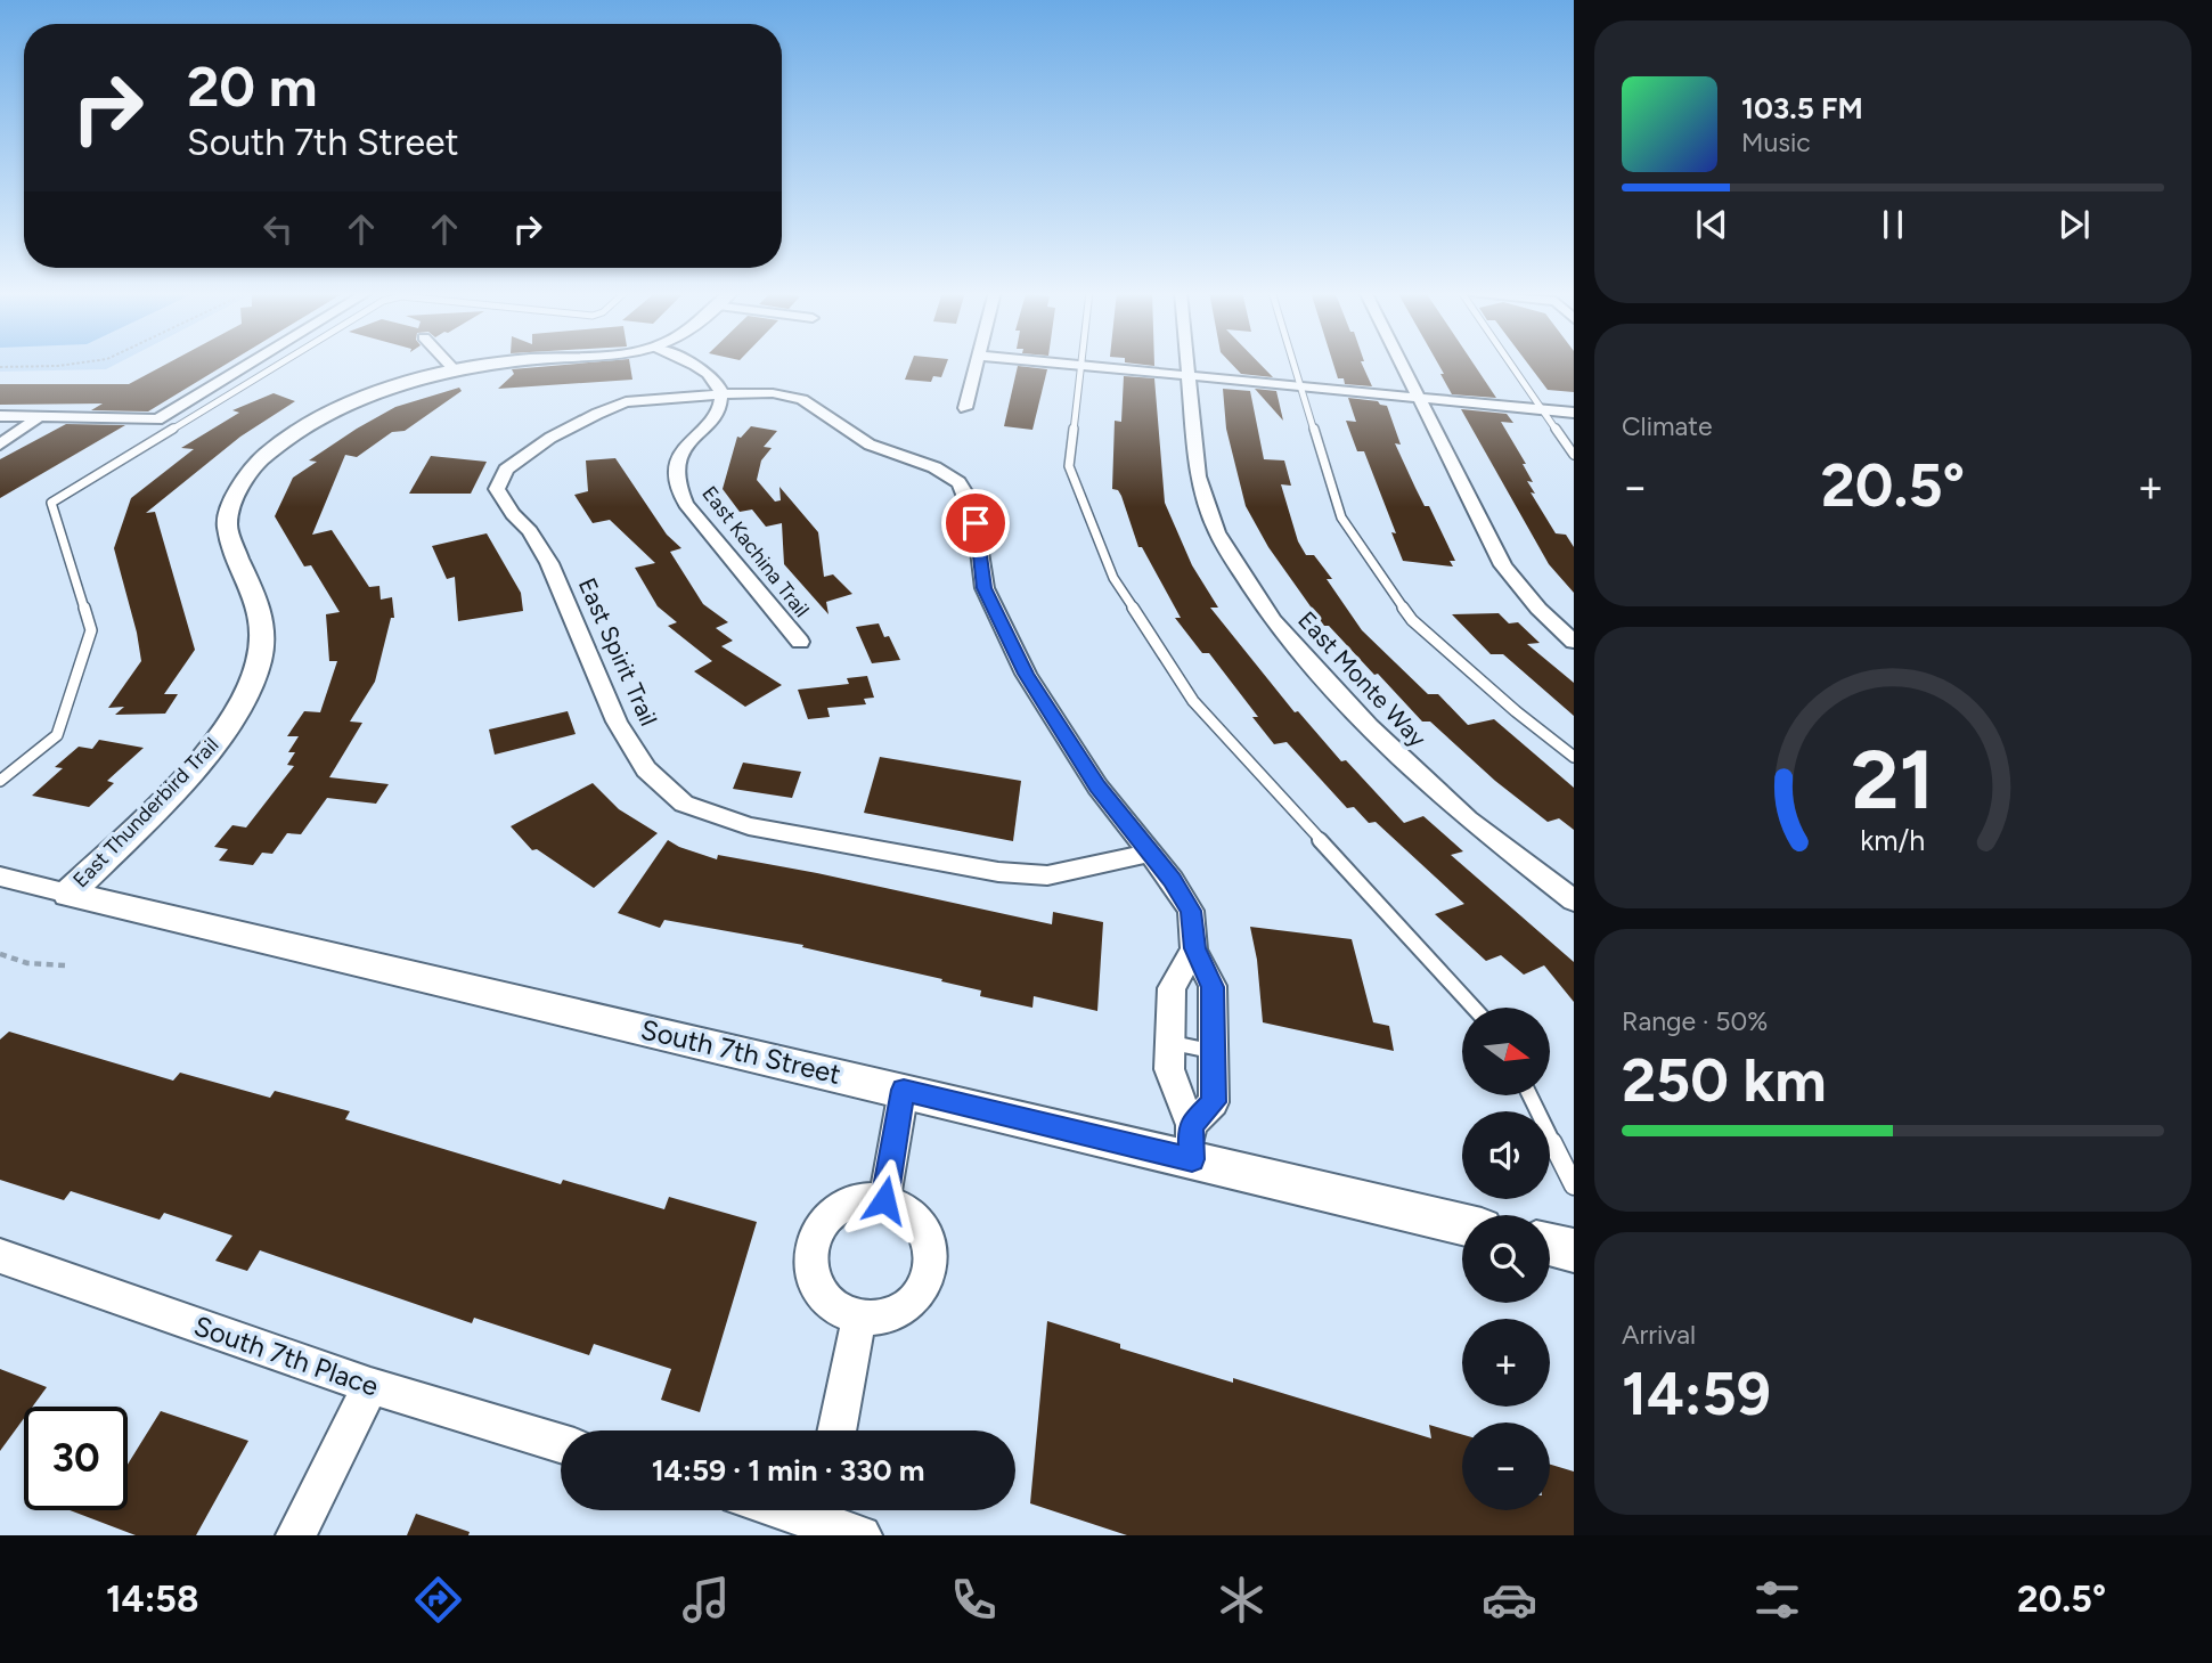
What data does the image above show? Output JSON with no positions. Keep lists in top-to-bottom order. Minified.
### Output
{"streets":{"street":["East Kachina Trail","East Spirit Trail","East Monte Way","East Thunderbird Trail","South 7th Street","South 7th Place"]},"crossings":[["East Kachina Trail","East Spirit Trail"],["East Thunderbird Trail","South 7th Street"]],"north":"right","page":{"turn":["20 m","South 7th Street"],"song":["103.5 FM","Music"],"tile":["Climate",["Range · 50%","250 km"],["Arrival","14:59"]],"heat":["−","20.5°","+"],"map_buttons":["+","−"],"limit":"30","trip":"14:59 · 1 min · 330 m","tabs":["14:58","20.5°"],"gauge":["21","km/h"]}}
